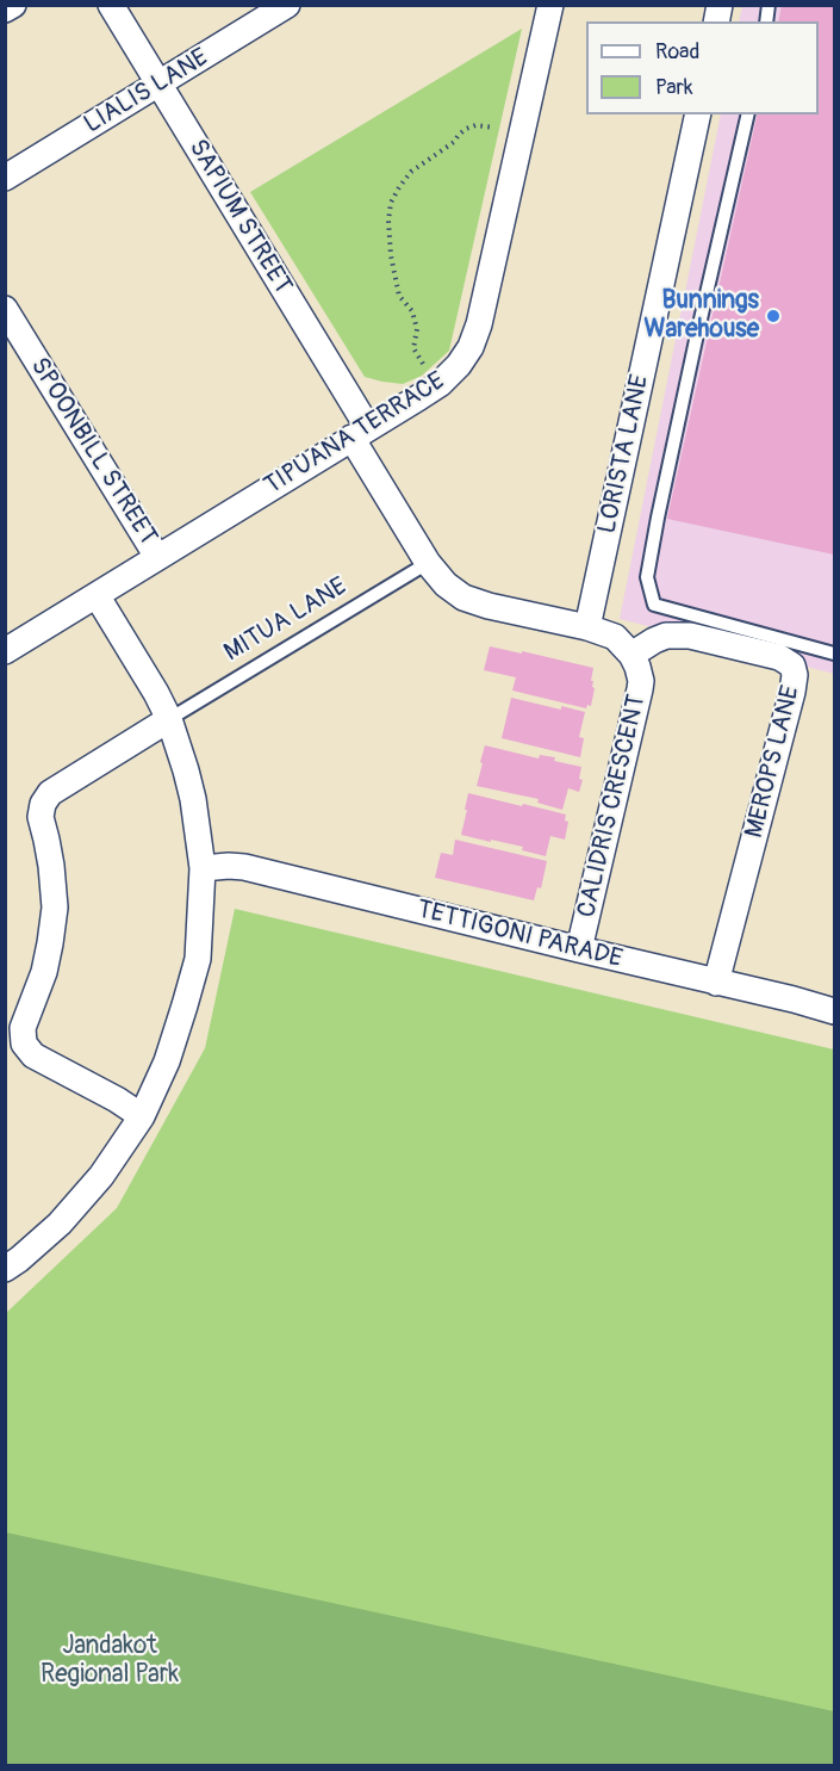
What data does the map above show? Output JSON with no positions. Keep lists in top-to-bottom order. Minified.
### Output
{"streets":{"street":["LIALIS LANE","SAPIUM STREET","TIPUANA TERRACE","SPOONBILL STREET","LORISTA LANE","MEROPS LANE","CALIDRIS CRESCENT","TETTIGONI PARADE"],"lane":["MITUA LANE"]},"crossings":[["LIALIS LANE","SAPIUM STREET"],["SAPIUM STREET","TIPUANA TERRACE"],["TIPUANA TERRACE","SPOONBILL STREET"],["MEROPS LANE","CALIDRIS CRESCENT"],["MEROPS LANE","TETTIGONI PARADE"],["CALIDRIS CRESCENT","TETTIGONI PARADE"]],"parks":["Jandakot Regional Park"],"places":["Bunnings Warehouse"],"legend":["Road","Park"]}
